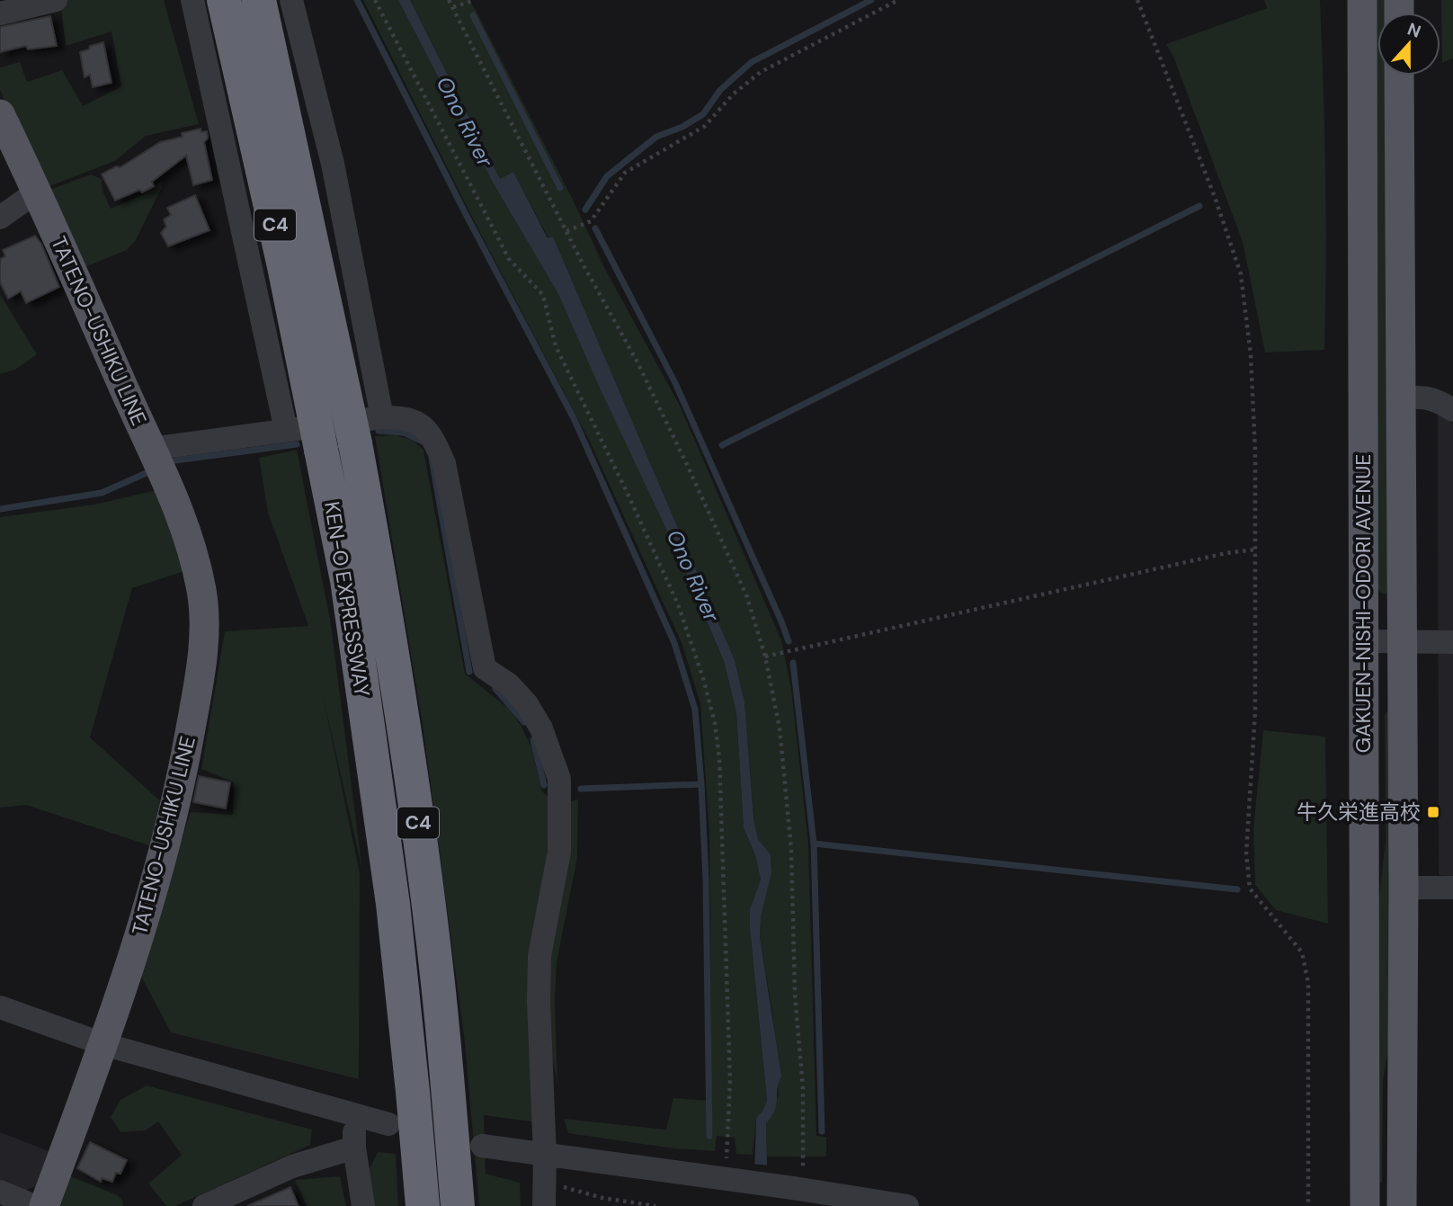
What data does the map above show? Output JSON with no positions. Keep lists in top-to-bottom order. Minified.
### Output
{"streets":{"highway":["C4","KEN-O EXPRESSWAY"],"main road":["TATENO-USHIKU LINE","GAKUEN-NISHI-ODORI AVENUE"]},"water":["Ono River"],"places":{"transit":["牛久栄進高校"]},"north":"top"}
